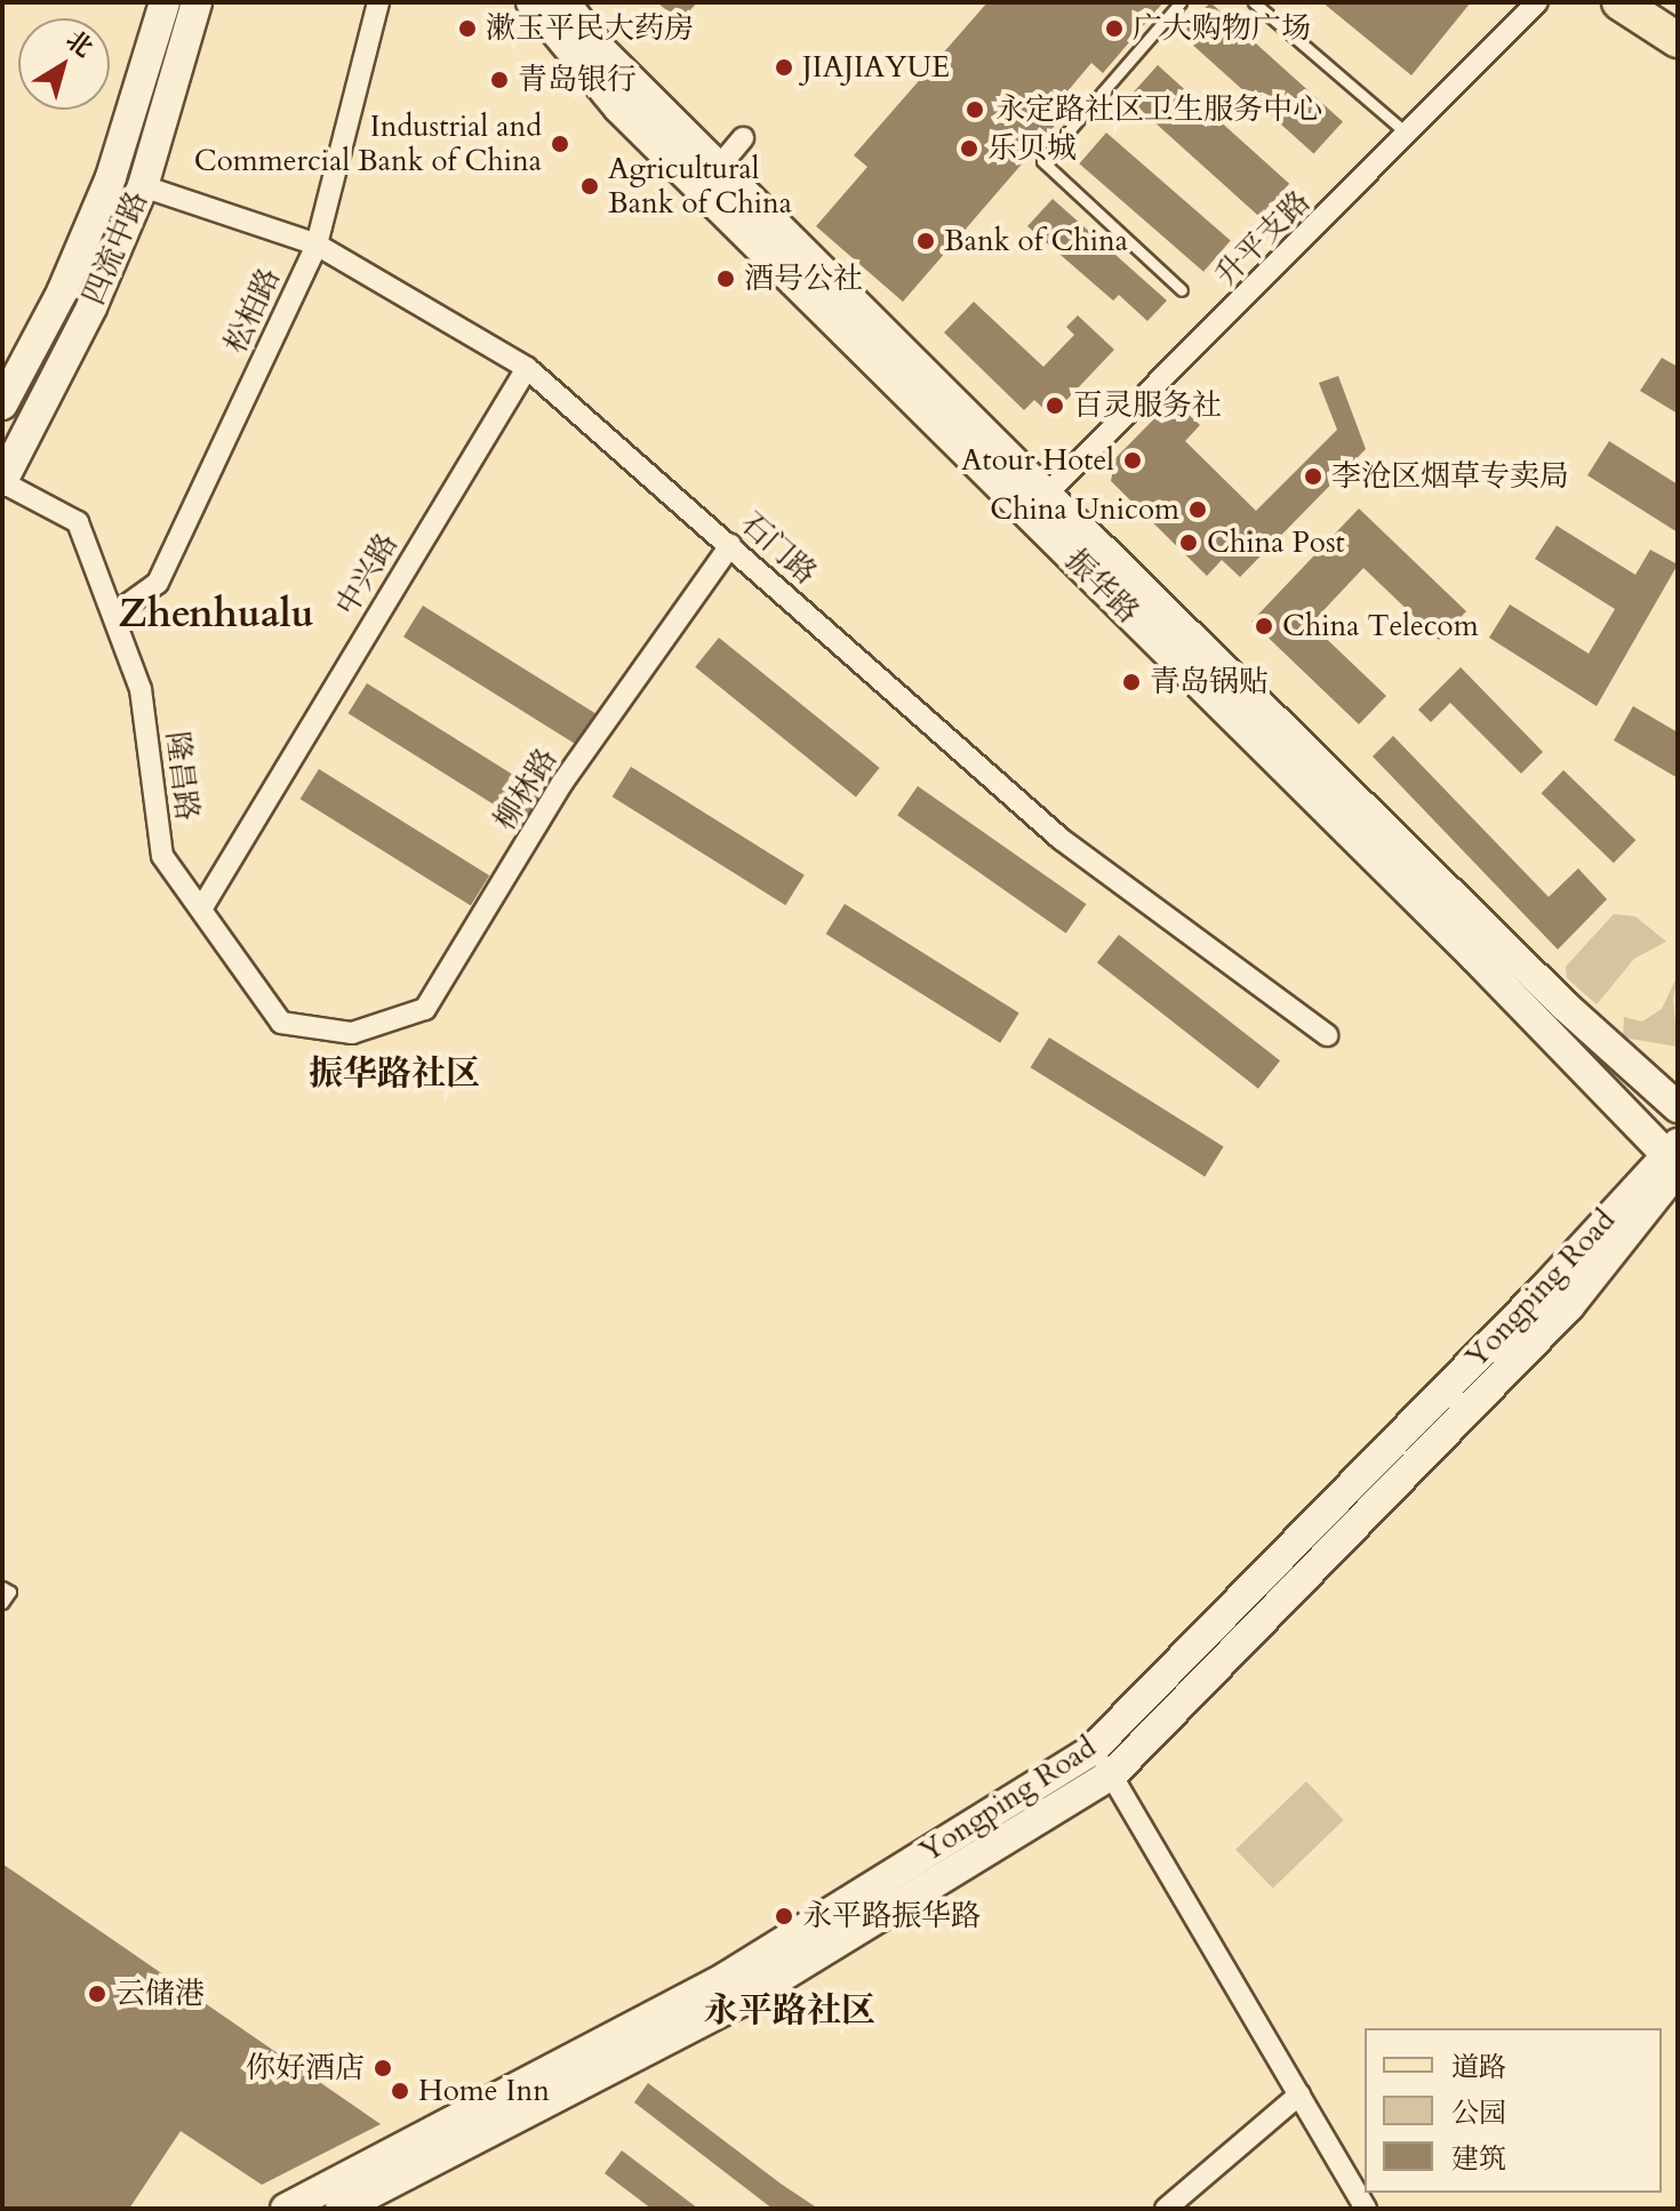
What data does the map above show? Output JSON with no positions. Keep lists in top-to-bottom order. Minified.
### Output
{"streets":{"main road":["四流中路","振华路","Yongping Road"],"street":["升平支路","松柏路","石门路","中兴路","隆昌路","柳林路"]},"crossings":[["升平支路","振华路"],["四流中路","石门路"],["四流中路","隆昌路"],["松柏路","石门路"],["松柏路","隆昌路"],["石门路","中兴路"],["石门路","柳林路"],["中兴路","隆昌路"],["振华路","Yongping Road"],["隆昌路","柳林路"]],"districts":["Zhenhualu","振华路社区","永平路社区"],"places":["漱玉平民大药房","广大购物广场","JIAJIAYUE","青岛银行","永定路社区卫生服务中心","Industrial and Commercial Bank of China","乐贝城","Agricultural Bank of China","Bank of China","酒号公社","百灵服务社","Atour Hotel","李沧区烟草专卖局","China Unicom","China Post","China Telecom","青岛锅贴","永平路振华路","云储港","你好酒店","Home Inn"],"legend":["道路","公园","建筑"],"north":"top right"}
